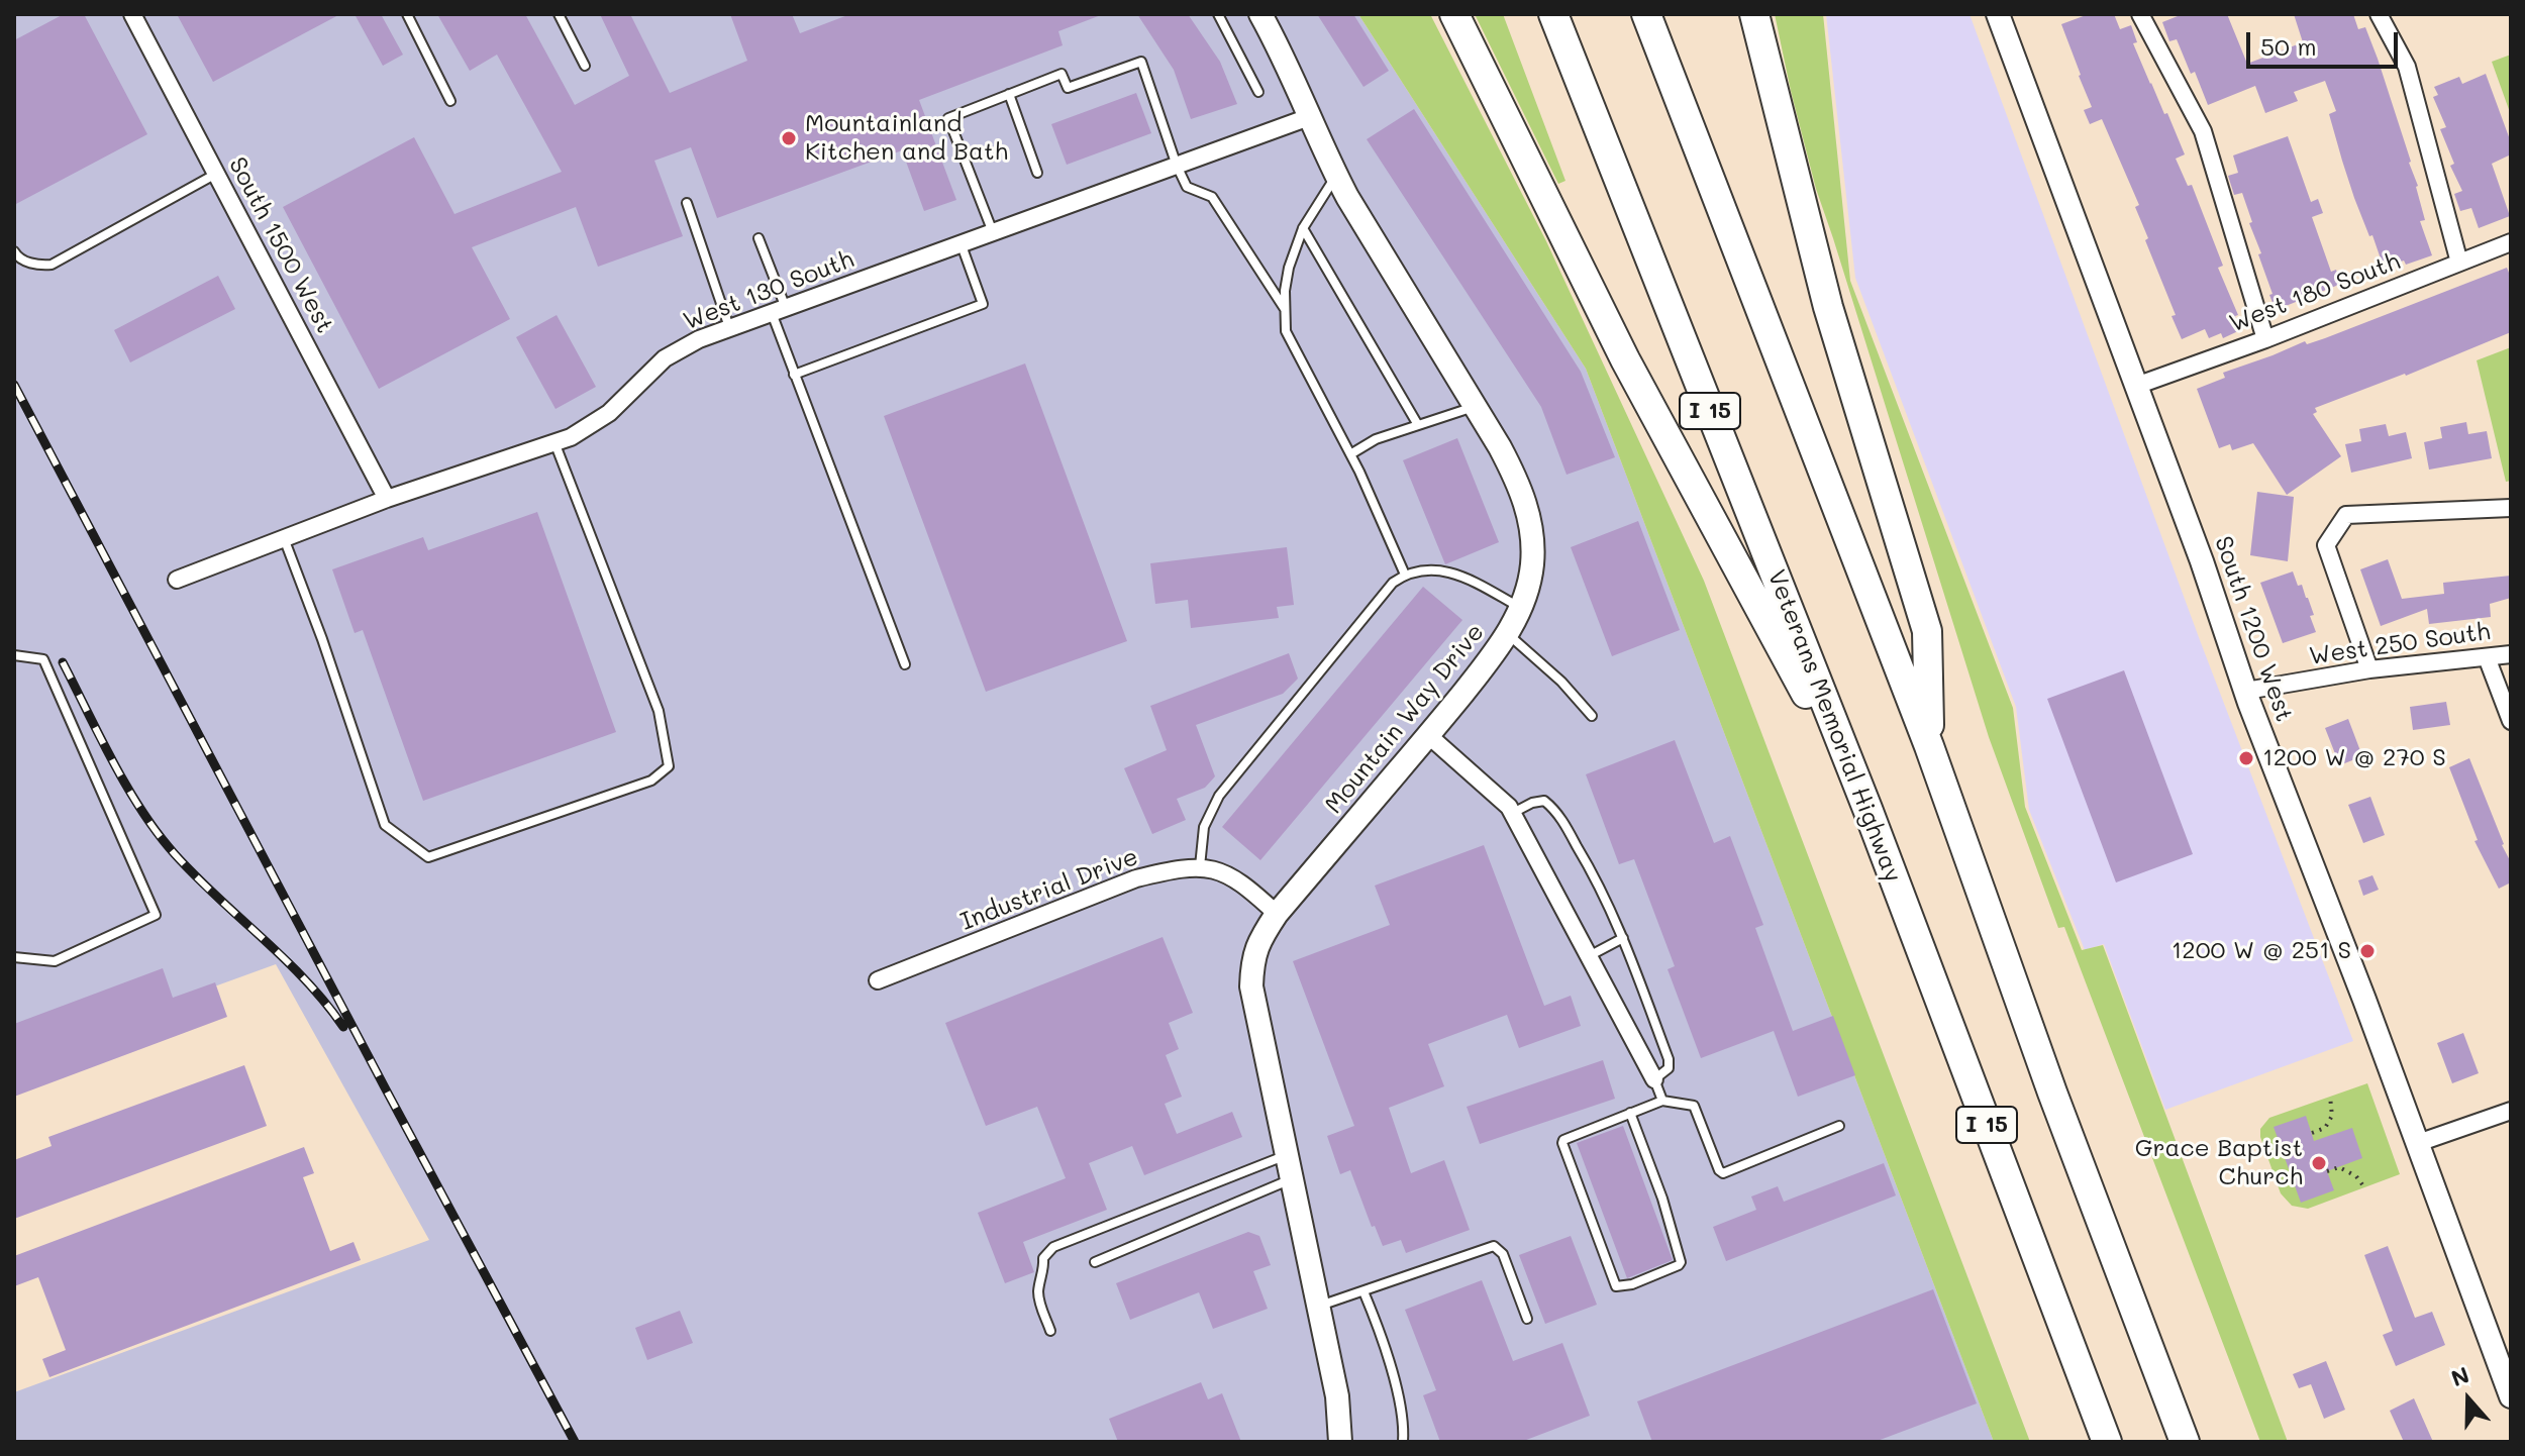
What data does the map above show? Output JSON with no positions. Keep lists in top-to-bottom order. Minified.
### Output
{"streets":{"highway":["I 15","Veterans Memorial Highway"],"street":["South 1500 West","West 130 South","West 180 South","South 1200 West","West 250 South","Mountain Way Drive","Industrial Drive"]},"crossings":[["South 1500 West","West 130 South"],["West 130 South","Mountain Way Drive"],["West 180 South","South 1200 West"],["South 1200 West","West 250 South"],["Mountain Way Drive","Industrial Drive"]],"places":["Mountainland Kitchen and Bath","1200 W @ 270 S","1200 W @ 251 S","Grace Baptist Church"],"scale_bar":"50 m","north":"top"}
